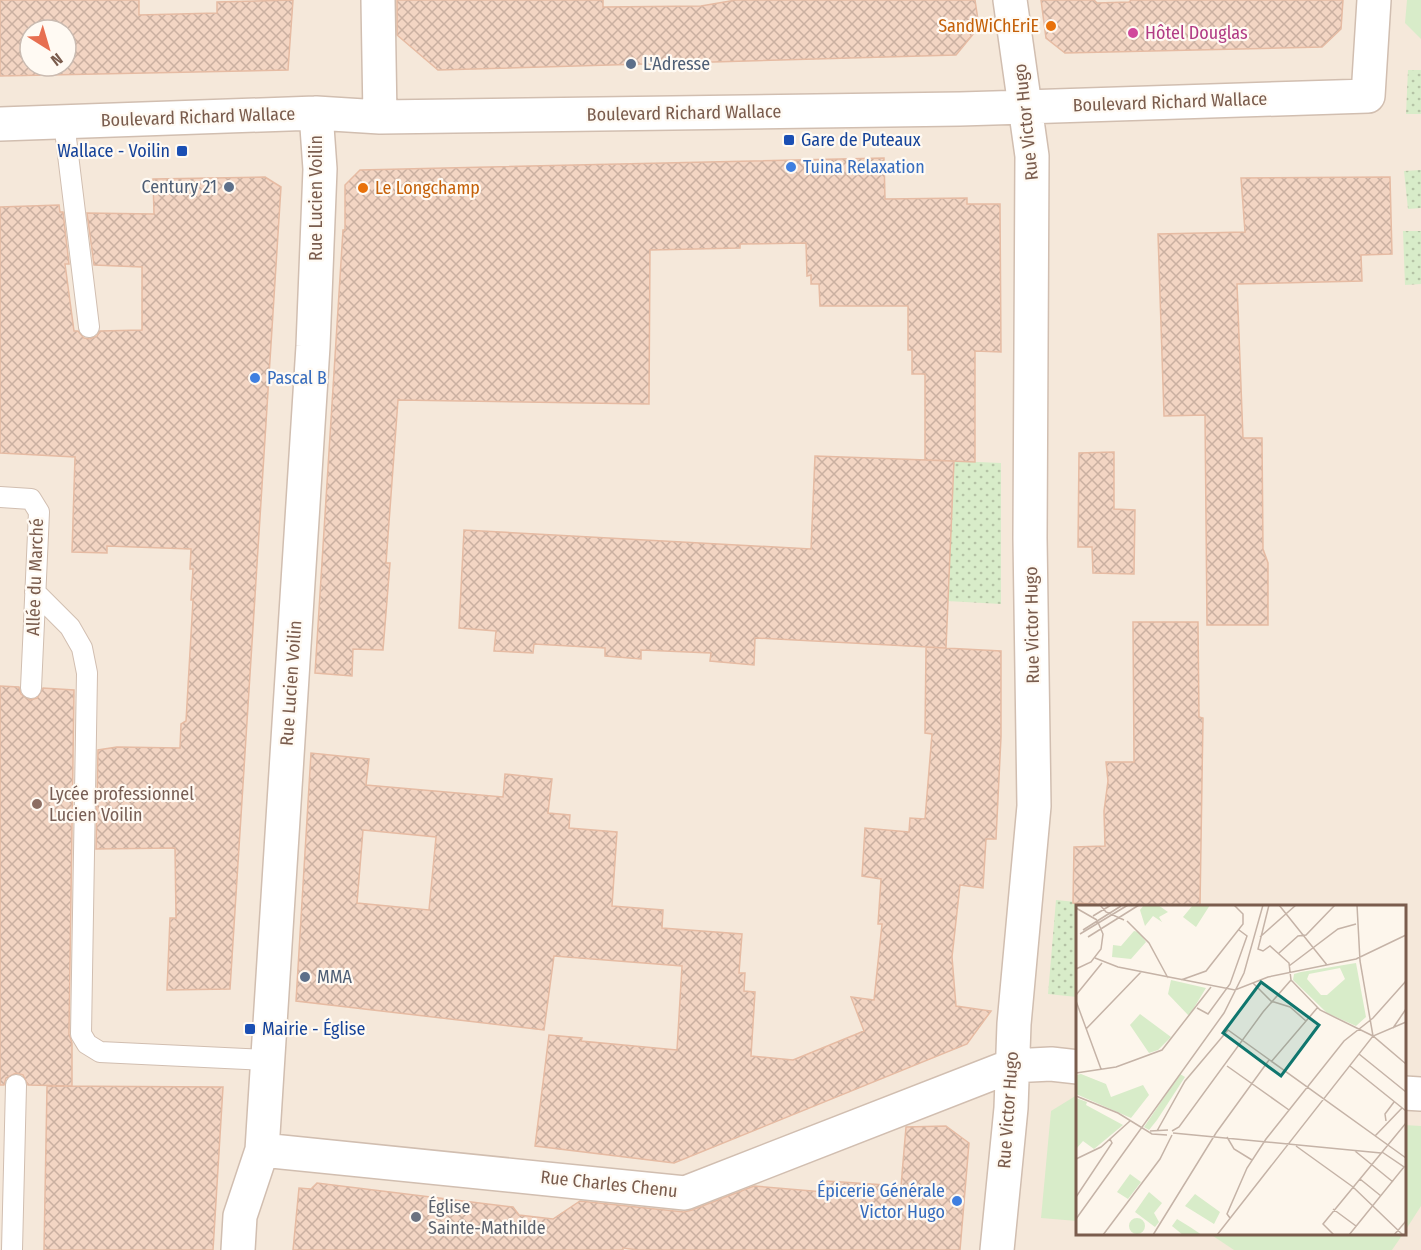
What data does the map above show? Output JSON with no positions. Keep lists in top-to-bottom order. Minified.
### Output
{"streets":{"street":["Boulevard Richard Wallace","Rue Victor Hugo","Rue Lucien Voilin","Rue Charles Chenu"],"lane":["Allée du Marché"]},"crossings":[["Boulevard Richard Wallace","Rue Victor Hugo"],["Boulevard Richard Wallace","Rue Lucien Voilin"],["Rue Victor Hugo","Rue Charles Chenu"],["Rue Lucien Voilin","Rue Charles Chenu"]],"places":{"other":["SandWiChEriE","Hôtel Douglas","L'Adresse","Tuina Relaxation","Century 21","Le Longchamp","Pascal B","Lycée professionnel Lucien Voilin","MMA","Épicerie Générale Victor Hugo","Église Sainte-Mathilde"],"transit":["Gare de Puteaux","Wallace - Voilin","Mairie - Église"]},"north":"bottom right"}
